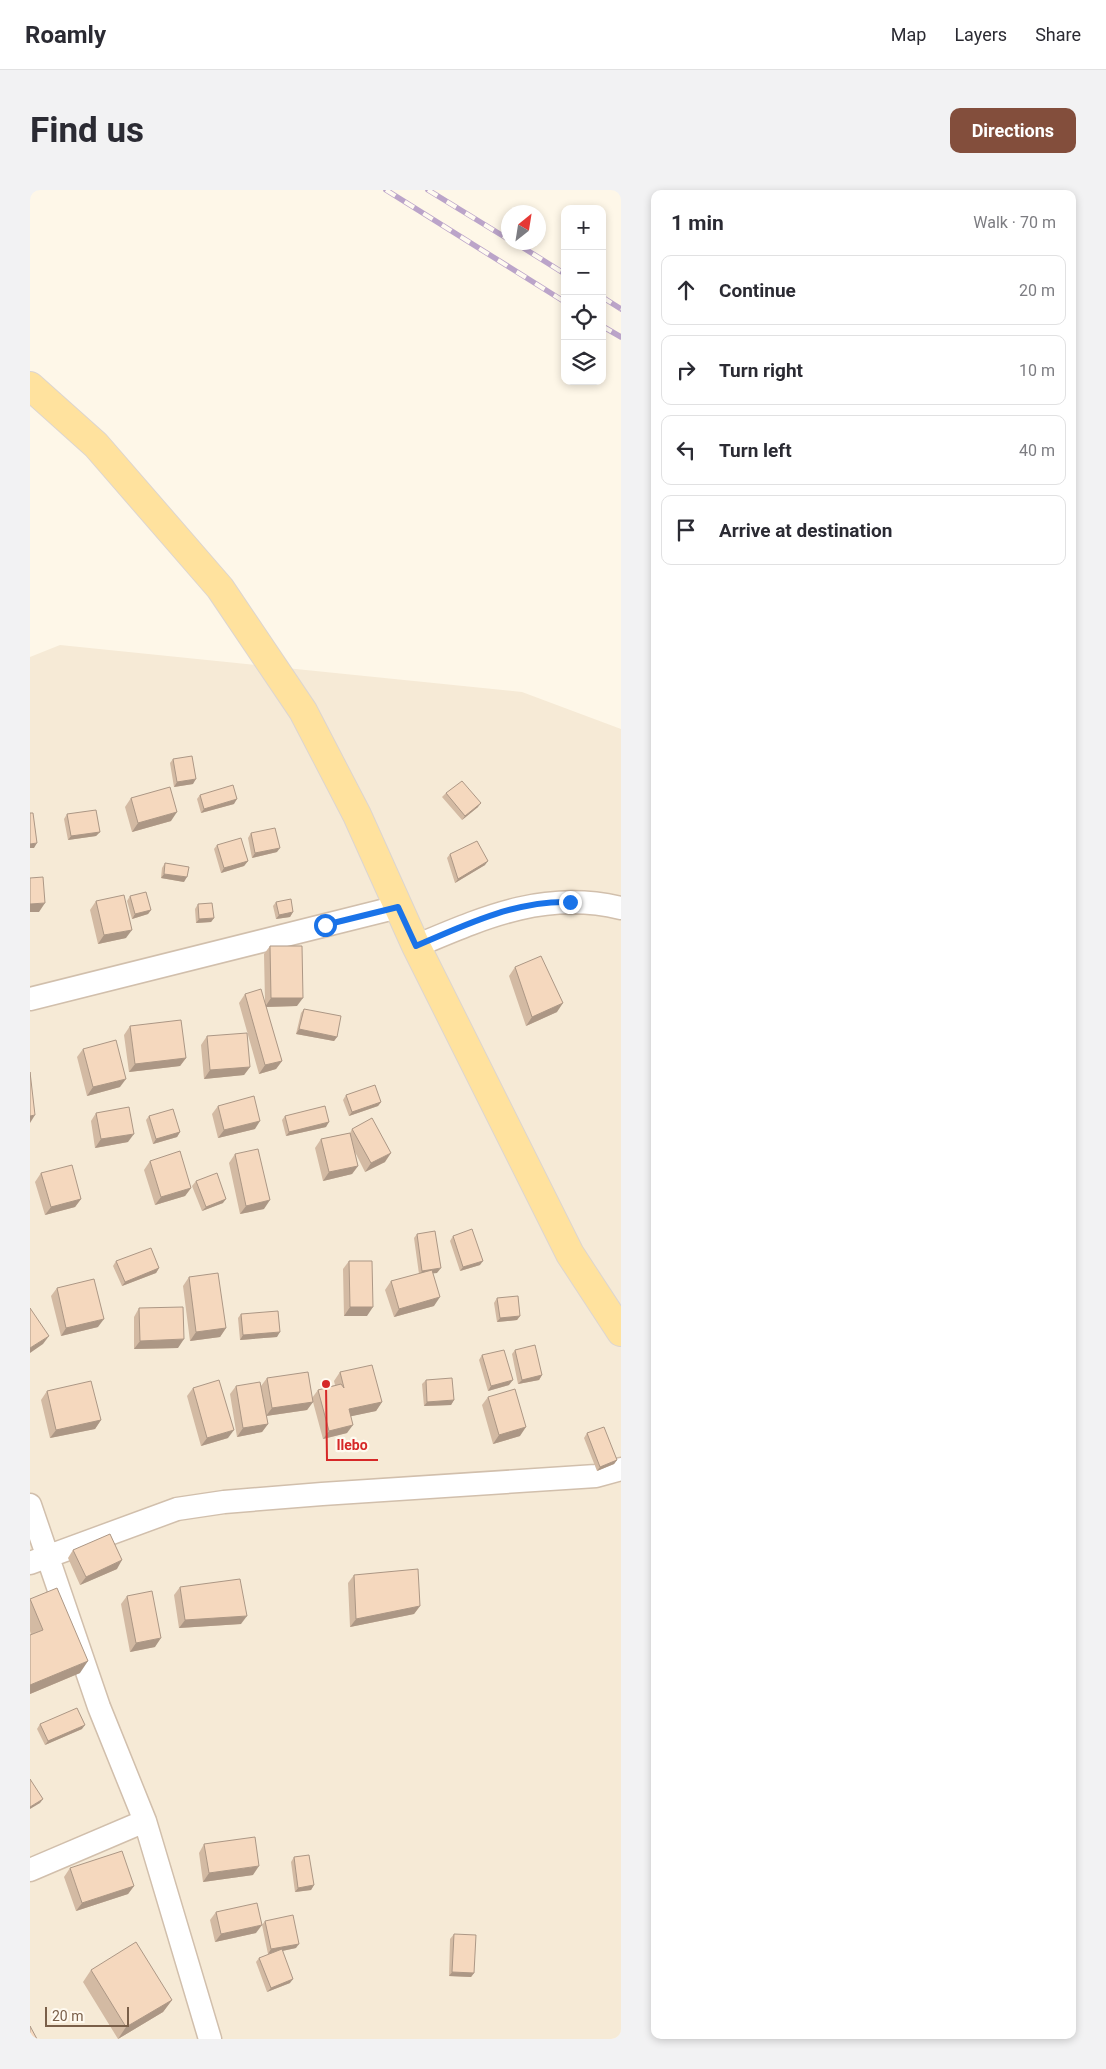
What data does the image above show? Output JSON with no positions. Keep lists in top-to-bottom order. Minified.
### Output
{"places":["Ilebo"],"scale_bar":"20 m","north":"top right","page":{"header":"Roamly","nav":["Map","Layers","Share"],"buttons":"Directions","title":"Find us","heading":["1 min","Walk · 70 m"],"map_buttons":["+","−"],"list":[["Continue","20 m"],["Turn right","10 m"],["Turn left","40 m"],"Arrive at destination"],"scale":"20 m"}}
